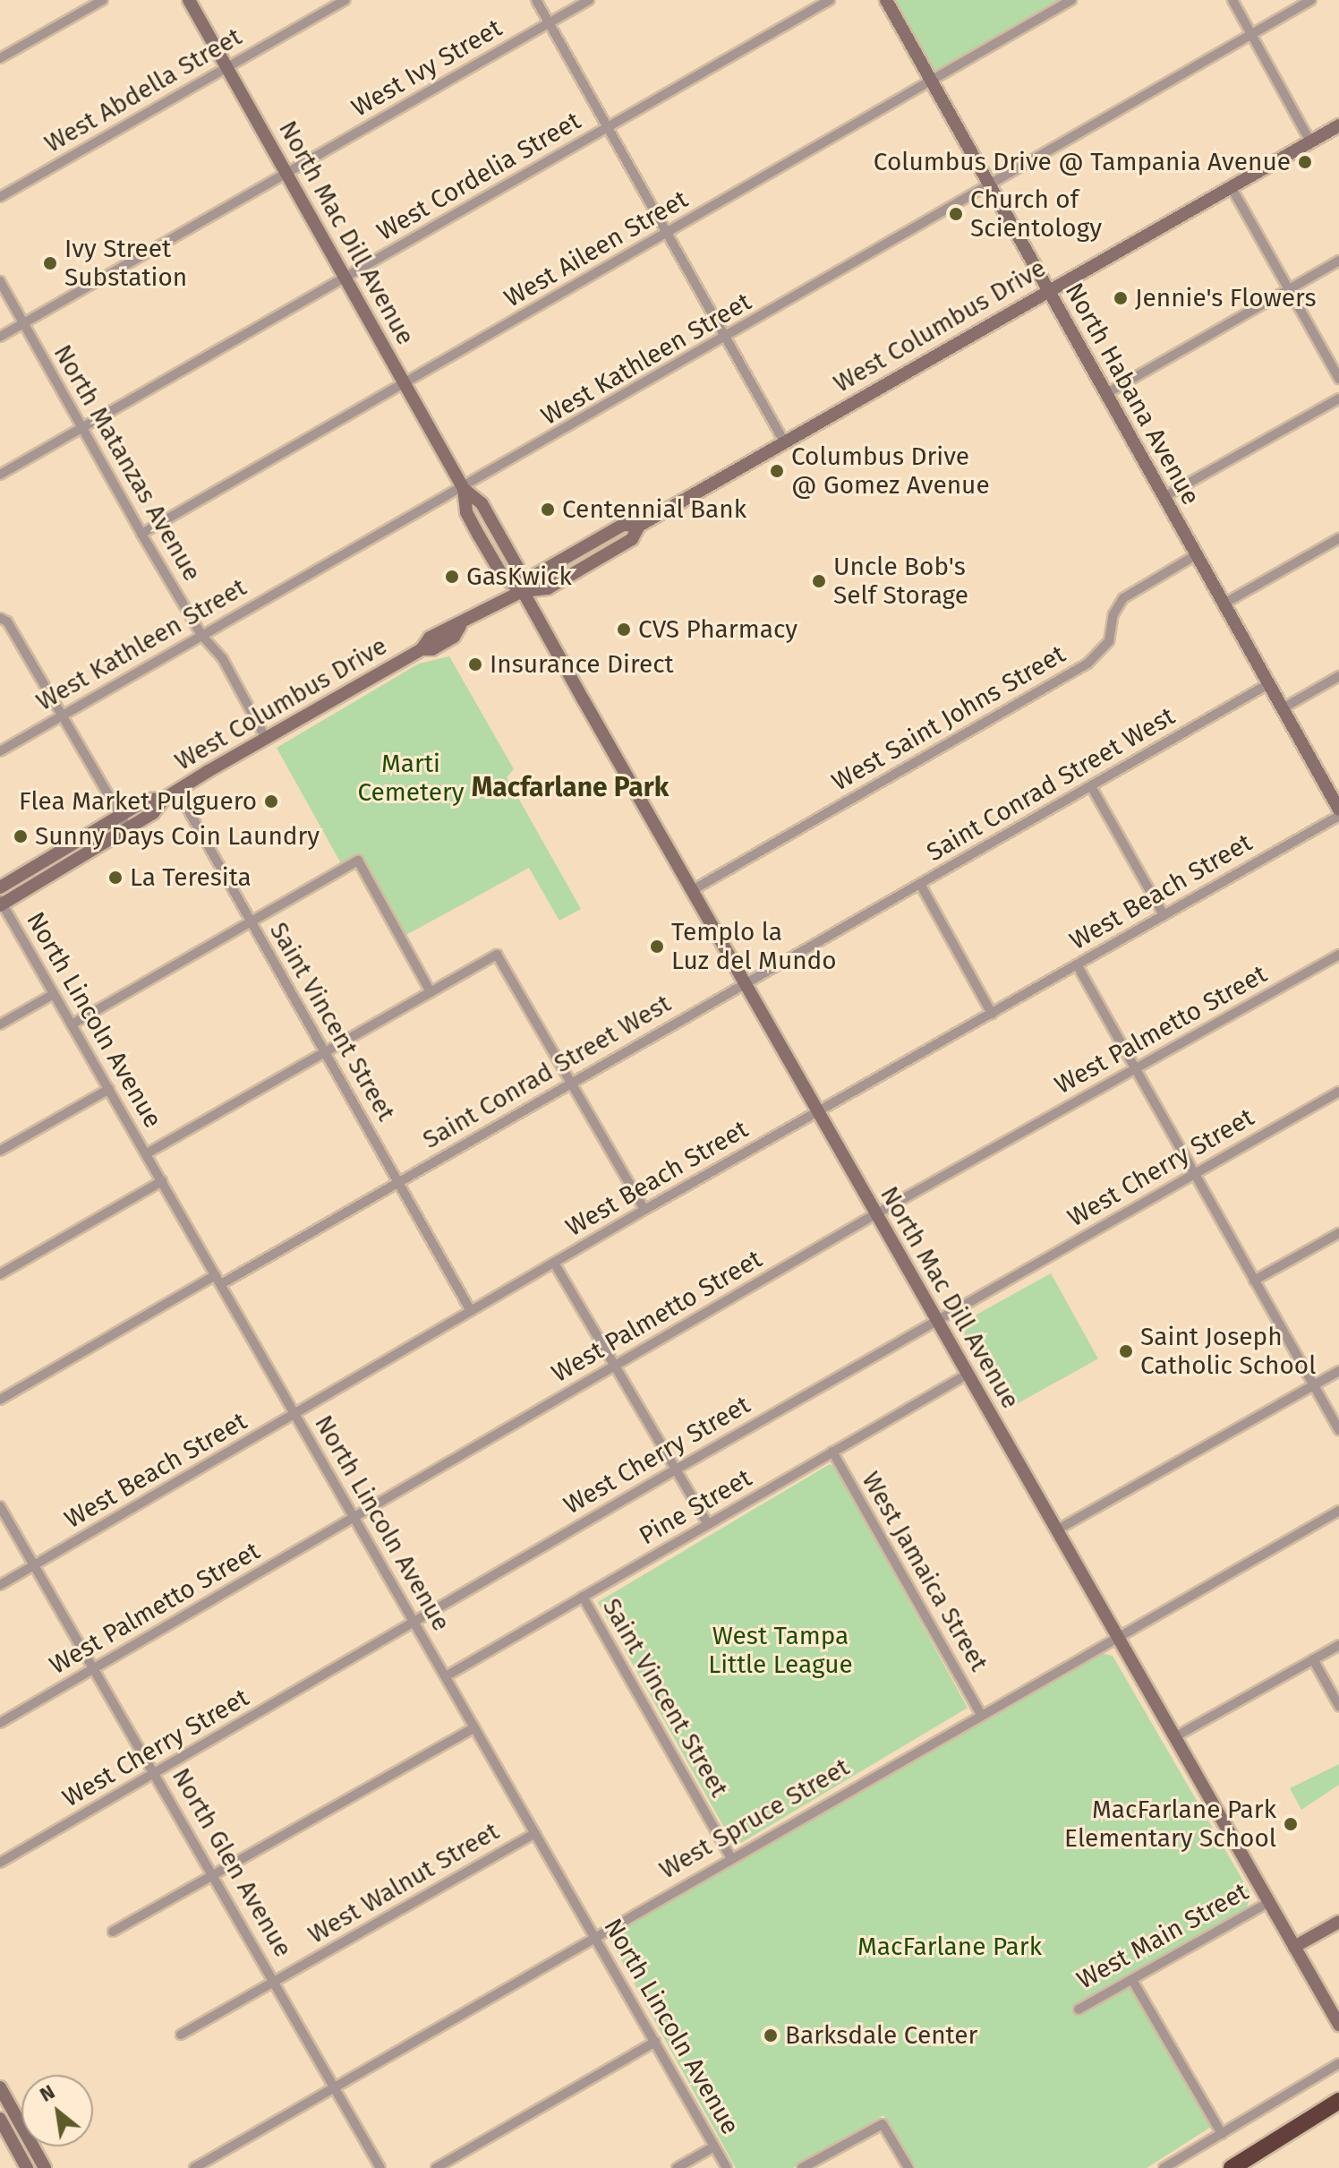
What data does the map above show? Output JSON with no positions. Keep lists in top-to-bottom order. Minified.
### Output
{"streets":{"street":["West Ivy Street","West Abdella Street","West Cordelia Street","North Mac Dill Avenue","West Aileen Street","West Columbus Drive","West Kathleen Street","North Habana Avenue","North Matanzas Avenue","West Saint Johns Street","Saint Conrad Street West","West Beach Street","North Lincoln Avenue","Saint Vincent Street","West Palmetto Street","West Cherry Street","Pine Street","West Jamaica Street","West Spruce Street","North Glen Avenue","West Walnut Street","West Main Street"]},"crossings":[["West Ivy Street","North Mac Dill Avenue"],["West Ivy Street","North Matanzas Avenue"],["West Abdella Street","North Mac Dill Avenue"],["West Cordelia Street","North Mac Dill Avenue"],["West Cordelia Street","North Matanzas Avenue"],["North Mac Dill Avenue","West Aileen Street"],["North Mac Dill Avenue","West Columbus Drive"],["North Mac Dill Avenue","West Kathleen Street"],["North Mac Dill Avenue","West Saint Johns Street"],["North Mac Dill Avenue","Saint Conrad Street West"],["North Mac Dill Avenue","West Beach Street"],["North Mac Dill Avenue","West Palmetto Street"],["North Mac Dill Avenue","West Cherry Street"],["North Mac Dill Avenue","Pine Street"],["North Mac Dill Avenue","West Spruce Street"],["North Mac Dill Avenue","West Main Street"],["West Aileen Street","North Habana Avenue"],["West Aileen Street","North Matanzas Avenue"],["West Columbus Drive","North Habana Avenue"],["West Columbus Drive","North Matanzas Avenue"],["West Columbus Drive","North Lincoln Avenue"],["West Columbus Drive","Saint Vincent Street"],["West Kathleen Street","North Habana Avenue"],["West Kathleen Street","North Matanzas Avenue"],["North Habana Avenue","West Saint Johns Street"],["North Habana Avenue","Saint Conrad Street West"],["Saint Conrad Street West","North Lincoln Avenue"],["Saint Conrad Street West","Saint Vincent Street"],["West Beach Street","North Lincoln Avenue"],["West Beach Street","Saint Vincent Street"],["West Beach Street","North Glen Avenue"],["North Lincoln Avenue","West Palmetto Street"],["North Lincoln Avenue","West Cherry Street"],["North Lincoln Avenue","Pine Street"],["North Lincoln Avenue","West Spruce Street"],["North Lincoln Avenue","West Walnut Street"],["Saint Vincent Street","Pine Street"],["Saint Vincent Street","West Spruce Street"],["West Palmetto Street","North Glen Avenue"],["West Cherry Street","North Glen Avenue"],["Pine Street","West Jamaica Street"],["West Jamaica Street","West Spruce Street"],["West Spruce Street","North Glen Avenue"],["North Glen Avenue","West Walnut Street"]],"districts":["Macfarlane Park"],"parks":["Marti Cemetery","West Tampa Little League","MacFarlane Park"],"places":["Columbus Drive @ Tampania Avenue","Church of Scientology","Ivy Street Substation","Jennie's Flowers","Columbus Drive @ Gomez Avenue","Centennial Bank","GasKwick","Uncle Bob's Self Storage","CVS Pharmacy","Insurance Direct","Flea Market Pulguero","Sunny Days Coin Laundry","La Teresita","Templo la Luz del Mundo","Saint Joseph Catholic School","MacFarlane Park Elementary School","Barksdale Center"],"north":"top left"}
